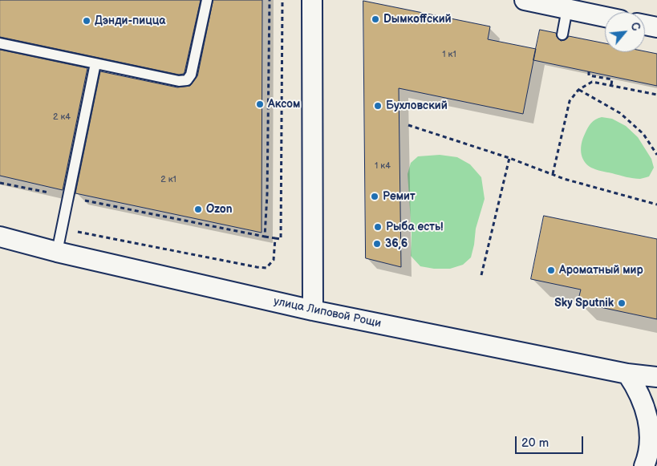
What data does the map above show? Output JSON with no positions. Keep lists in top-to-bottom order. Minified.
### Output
{"streets":{"street":["улица Липовой Рощи"]},"places":["Dымкoffский","Дэнди-пицца","Аксом","Бухловский","Ремит","Ozon","Рыба есть!","36,6","Ароматный мир","Sky Sputnik"],"house_numbers":["1 к1","2 к4","1 к4","2 к1"],"scale_bar":"20 m","north":"top right"}
